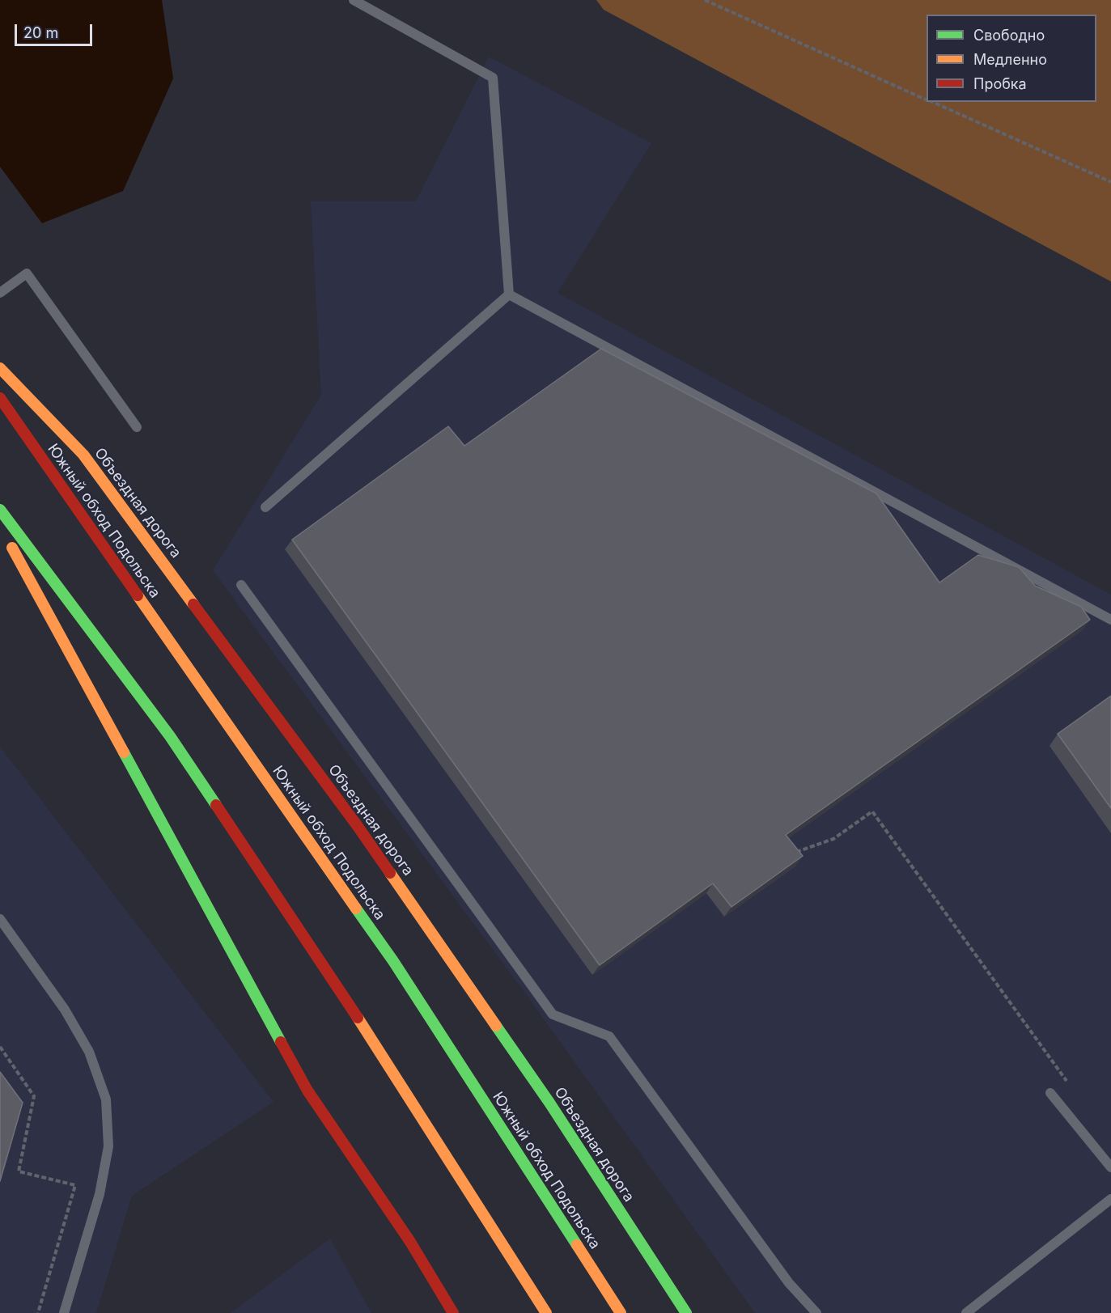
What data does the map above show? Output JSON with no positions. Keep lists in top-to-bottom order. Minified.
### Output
{"streets":{"main road":["Объездная дорога","Южный обход Подольска"]},"legend":["Свободно","Медленно","Пробка"],"scale_bar":"20 m"}
